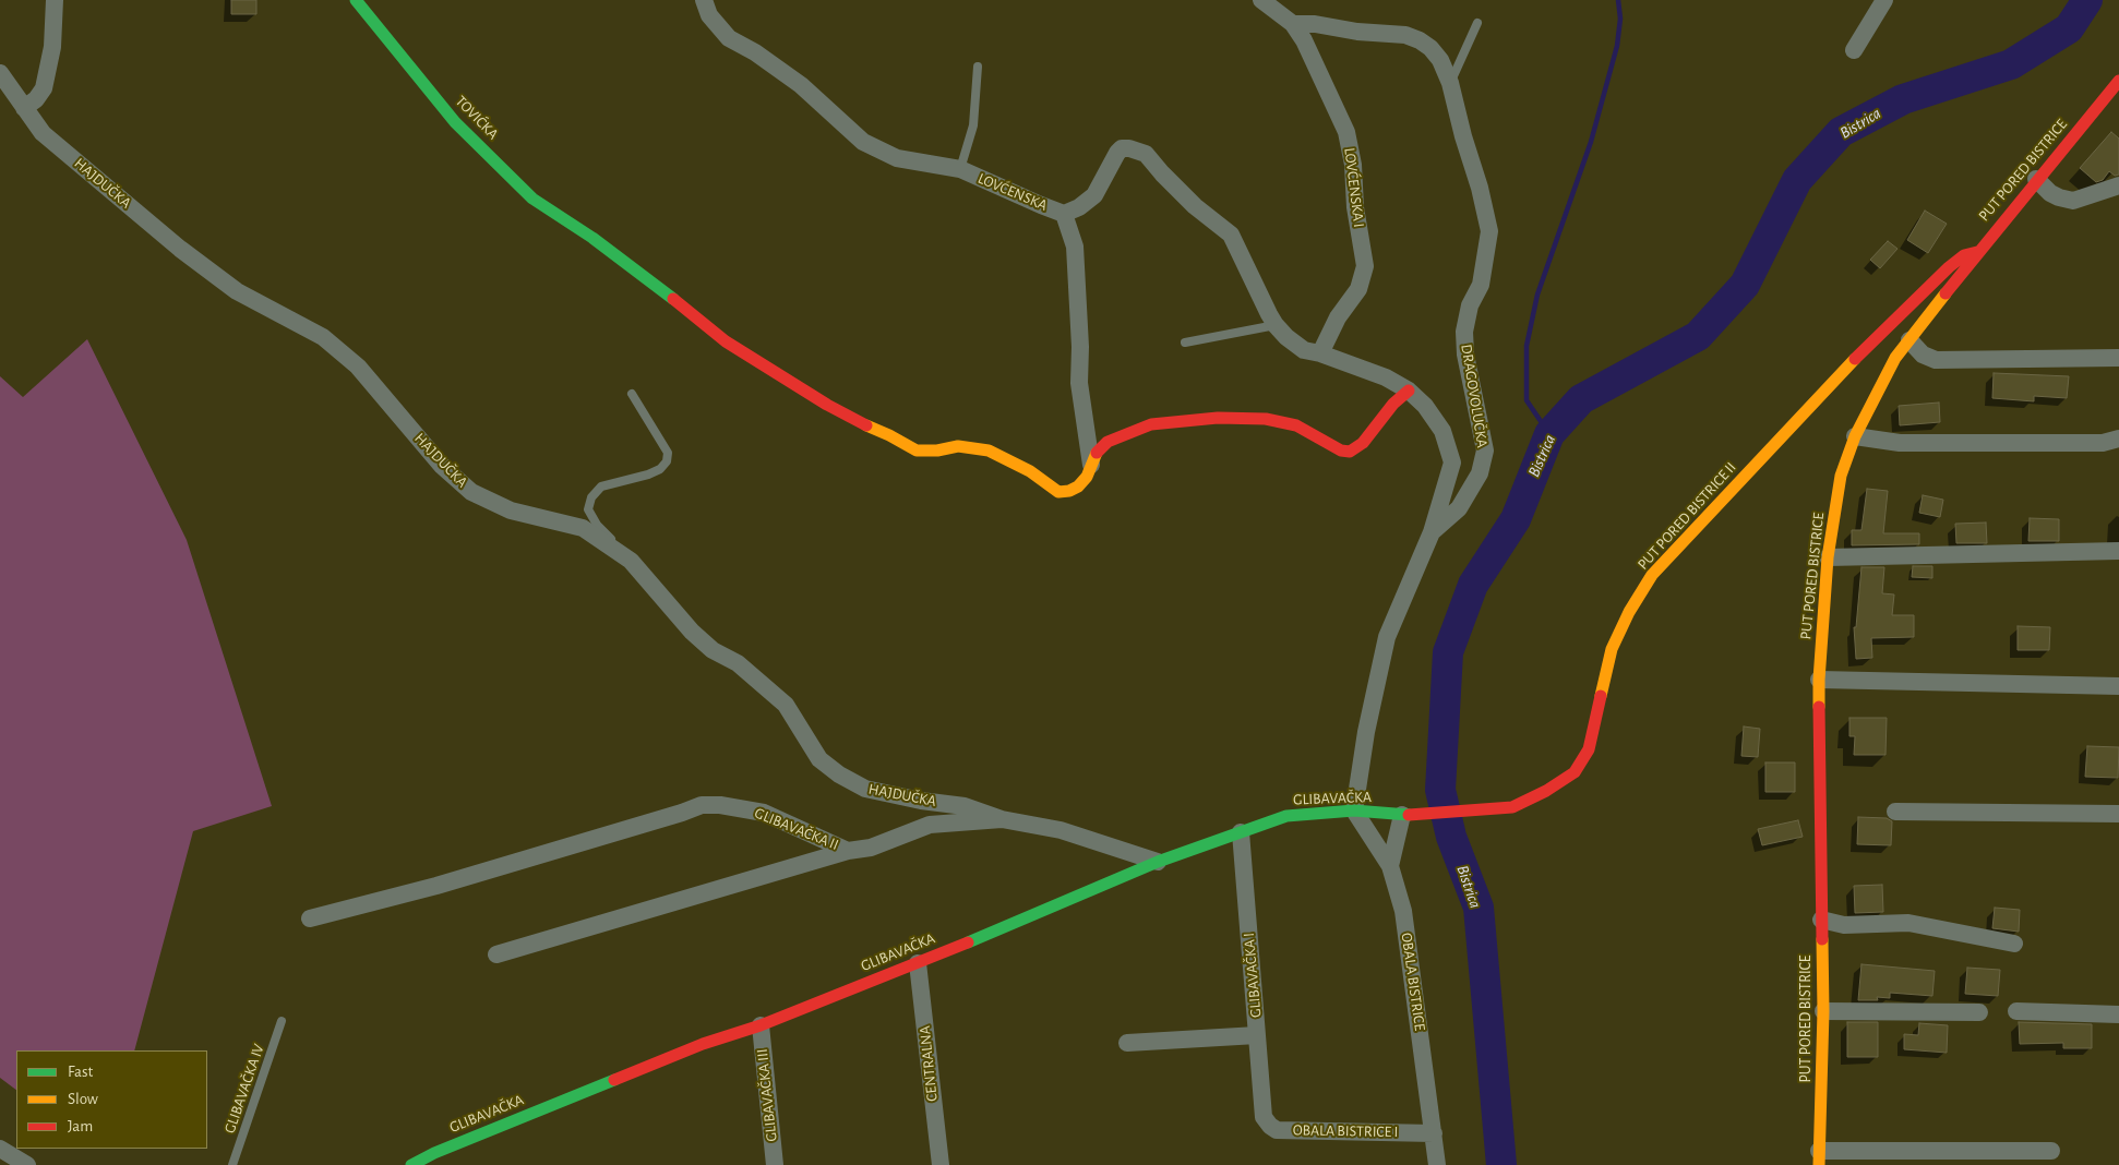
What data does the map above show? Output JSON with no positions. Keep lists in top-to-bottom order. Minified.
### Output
{"streets":{"street":["TOVIĆKA","PUT PORED BISTRICE","HAJDUČKA","LOVĆENSKA I","LOVĆENSKA","DRAGOVOLUČKA","PUT PORED BISTRICE II","GLIBAVAČKA","GLIBAVAČKA II","GLIBAVAČKA I","OBALA BISTRICE","CENTRALNA","GLIBAVAČKA III","OBALA BISTRICE I"],"lane":["GLIBAVAČKA IV"]},"crossings":[["TOVIĆKA","LOVĆENSKA"],["PUT PORED BISTRICE","PUT PORED BISTRICE II"],["HAJDUČKA","GLIBAVAČKA II"],["LOVĆENSKA I","LOVĆENSKA"],["LOVĆENSKA I","DRAGOVOLUČKA"],["LOVĆENSKA","DRAGOVOLUČKA"],["DRAGOVOLUČKA","GLIBAVAČKA"],["DRAGOVOLUČKA","OBALA BISTRICE"],["PUT PORED BISTRICE II","GLIBAVAČKA"],["GLIBAVAČKA","GLIBAVAČKA II"],["GLIBAVAČKA","GLIBAVAČKA I"],["GLIBAVAČKA","OBALA BISTRICE"],["GLIBAVAČKA","CENTRALNA"],["GLIBAVAČKA","GLIBAVAČKA III"],["GLIBAVAČKA I","OBALA BISTRICE I"],["OBALA BISTRICE","OBALA BISTRICE I"]],"water":["Bistrica"],"legend":["Fast","Slow","Jam"]}
